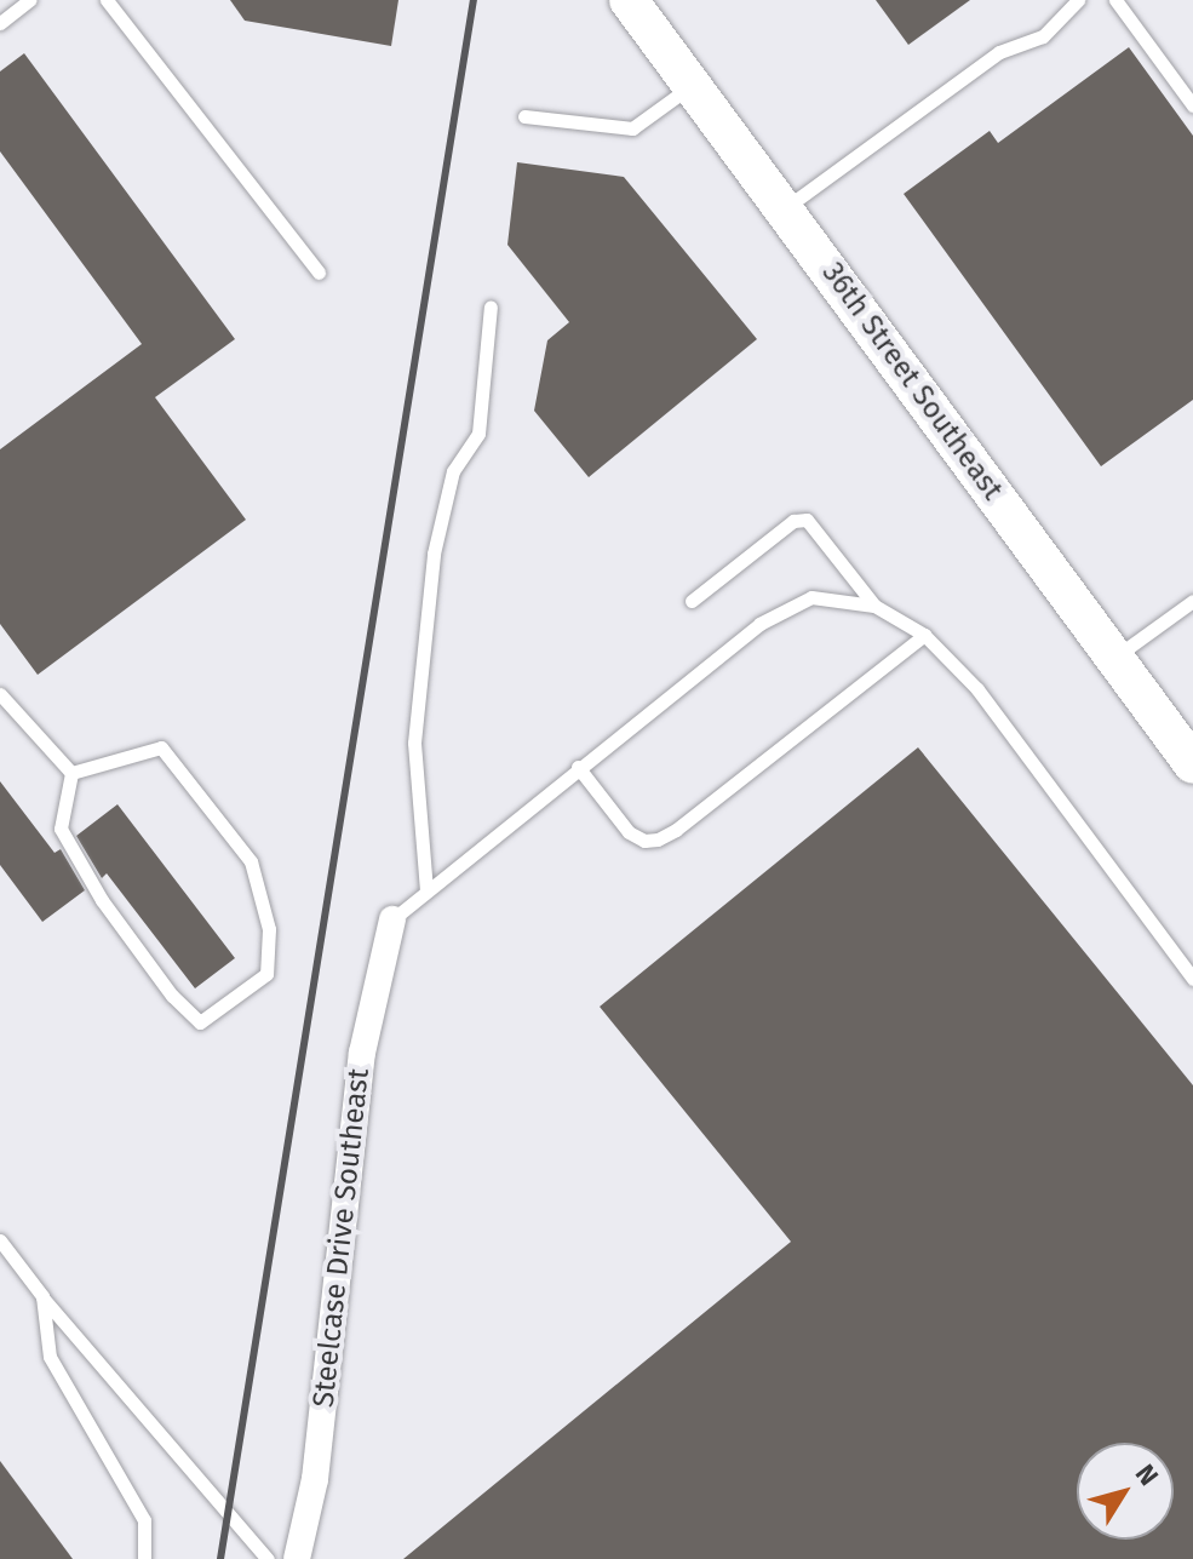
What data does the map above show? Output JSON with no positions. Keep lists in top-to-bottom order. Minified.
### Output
{"streets":{"street":["36th Street Southeast","Steelcase Drive Southeast"]},"north":"top right"}
